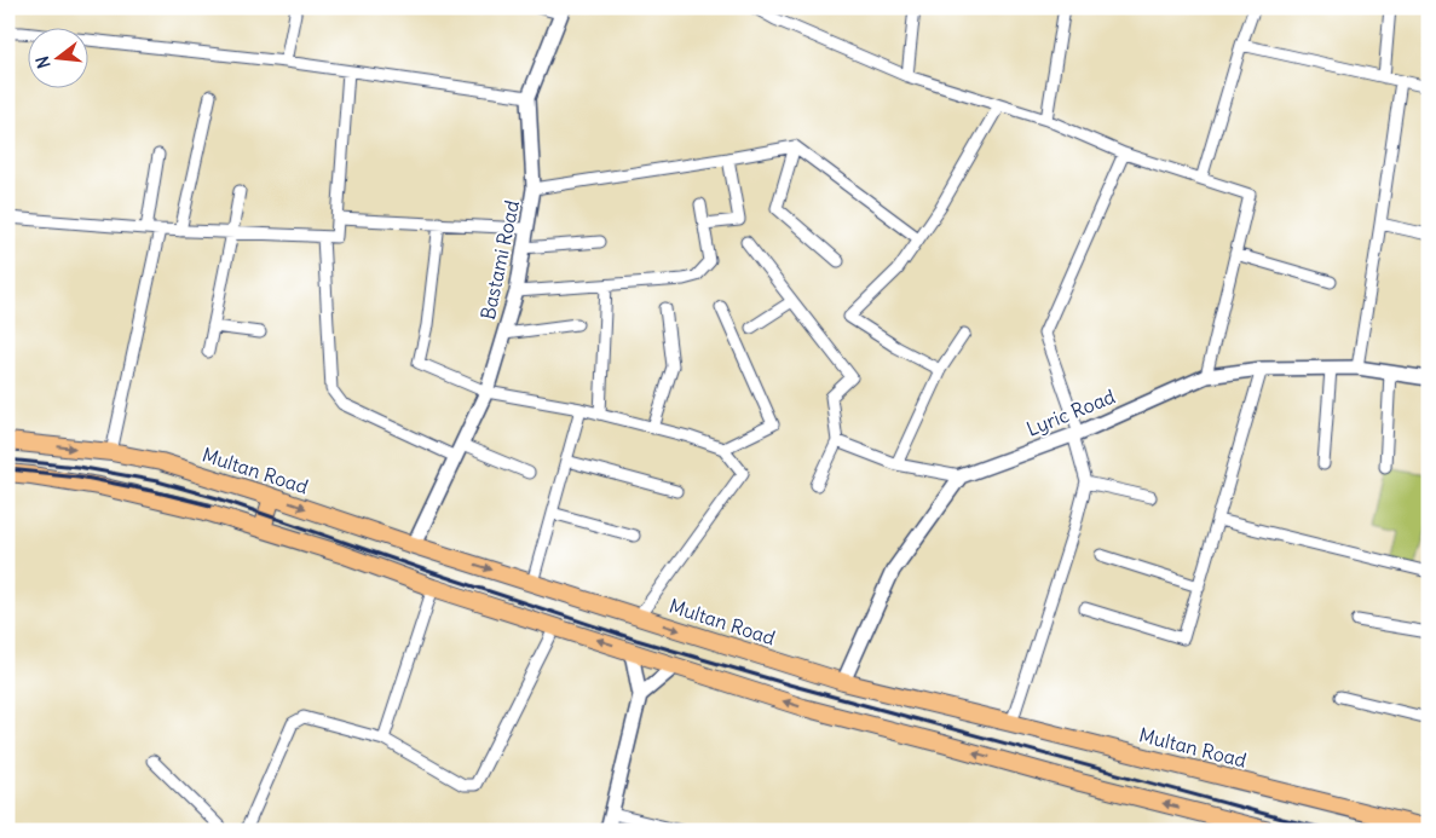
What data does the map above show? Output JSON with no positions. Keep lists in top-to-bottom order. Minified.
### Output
{"streets":{"main road":["Multan Road"],"street":["Bastami Road","Lyric Road"]},"crossings":[["Bastami Road","Multan Road"]],"north":"left"}
